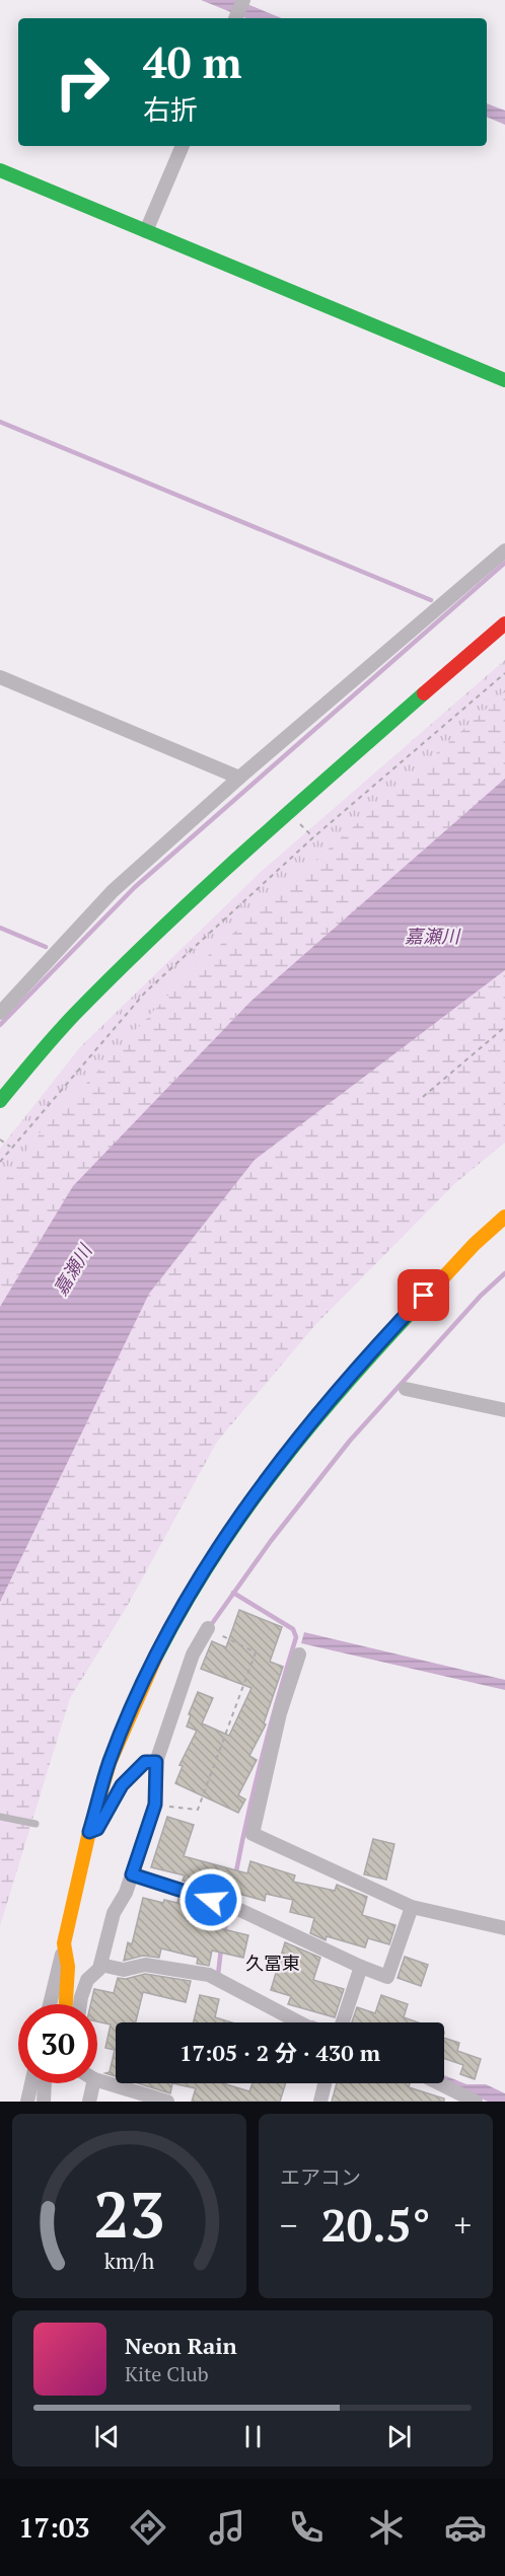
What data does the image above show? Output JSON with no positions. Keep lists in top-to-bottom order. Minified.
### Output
{"districts":["久冨東"],"water":["嘉瀬川"],"page":{"turn":["40 m","右折"],"limit":"30","trip":"17:05 · 2 分 · 430 m","tile":"エアコン","heat":["−","20.5°","+"],"song":["Neon Rain","Kite Club"],"tabs":"17:03","gauge":["23","km/h"]}}
